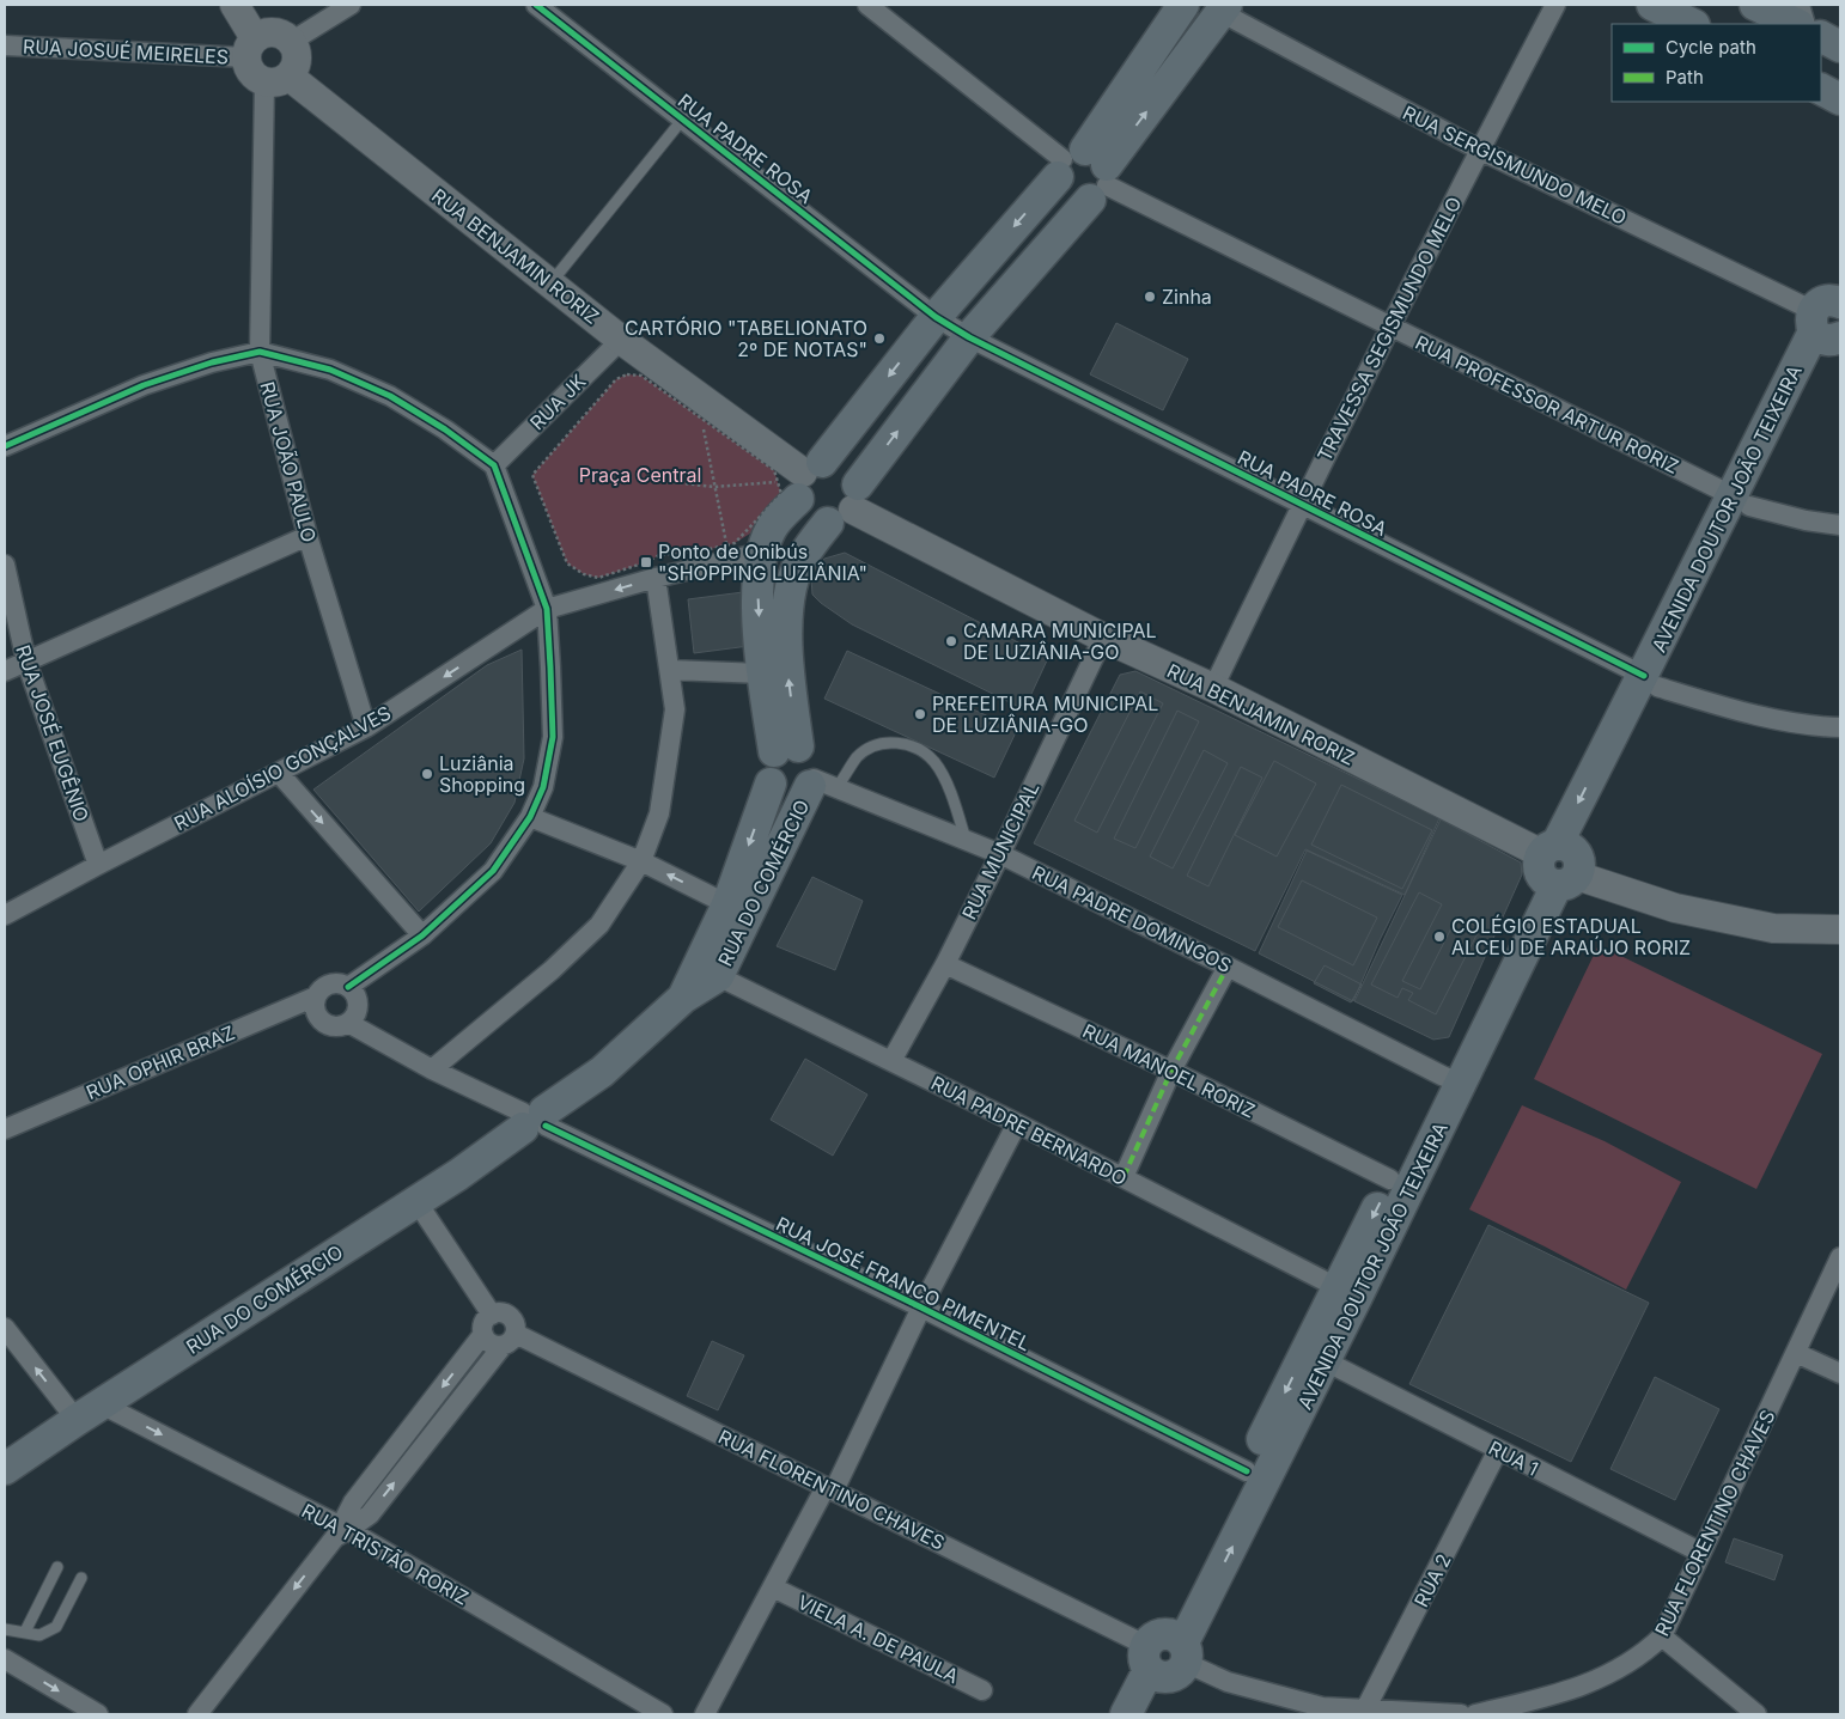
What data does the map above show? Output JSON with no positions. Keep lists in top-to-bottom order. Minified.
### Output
{"streets":{"main road":["AVENIDA DOUTOR JOÃO TEIXEIRA","RUA DO COMÉRCIO"],"street":["RUA JOSUÉ MEIRELES","RUA PADRE ROSA","RUA SERGISMUNDO MELO","RUA BENJAMIN RORIZ","TRAVESSA SEGISMUNDO MELO","RUA JK","RUA PROFESSOR ARTUR RORIZ","RUA JOÃO PAULO","RUA JOSÉ EUGÊNIO","RUA ALOÍSIO GONÇALVES","RUA MUNICIPAL","RUA PADRE DOMINGOS","RUA OPHIR BRAZ","RUA MANOEL RORIZ","RUA PADRE BERNARDO","RUA JOSÉ FRANCO PIMENTEL","RUA 1","RUA FLORENTINO CHAVES","RUA TRISTÃO RORIZ","RUA 2","VIELA A. DE PAULA"]},"crossings":[["RUA JOSUÉ MEIRELES","RUA BENJAMIN RORIZ"],["RUA JOSUÉ MEIRELES","RUA JOÃO PAULO"],["RUA PADRE ROSA","TRAVESSA SEGISMUNDO MELO"],["RUA PADRE ROSA","AVENIDA DOUTOR JOÃO TEIXEIRA"],["RUA SERGISMUNDO MELO","TRAVESSA SEGISMUNDO MELO"],["RUA SERGISMUNDO MELO","AVENIDA DOUTOR JOÃO TEIXEIRA"],["RUA BENJAMIN RORIZ","TRAVESSA SEGISMUNDO MELO"],["RUA BENJAMIN RORIZ","RUA JK"],["RUA BENJAMIN RORIZ","RUA JOÃO PAULO"],["RUA BENJAMIN RORIZ","AVENIDA DOUTOR JOÃO TEIXEIRA"],["RUA BENJAMIN RORIZ","RUA MUNICIPAL"],["TRAVESSA SEGISMUNDO MELO","RUA PROFESSOR ARTUR RORIZ"],["RUA PROFESSOR ARTUR RORIZ","AVENIDA DOUTOR JOÃO TEIXEIRA"],["RUA JOÃO PAULO","RUA ALOÍSIO GONÇALVES"],["AVENIDA DOUTOR JOÃO TEIXEIRA","RUA PADRE DOMINGOS"],["AVENIDA DOUTOR JOÃO TEIXEIRA","RUA MANOEL RORIZ"],["AVENIDA DOUTOR JOÃO TEIXEIRA","RUA PADRE BERNARDO"],["AVENIDA DOUTOR JOÃO TEIXEIRA","RUA JOSÉ FRANCO PIMENTEL"],["AVENIDA DOUTOR JOÃO TEIXEIRA","RUA 1"],["AVENIDA DOUTOR JOÃO TEIXEIRA","RUA FLORENTINO CHAVES"],["RUA JOSÉ EUGÊNIO","RUA ALOÍSIO GONÇALVES"],["RUA MUNICIPAL","RUA PADRE DOMINGOS"],["RUA MUNICIPAL","RUA MANOEL RORIZ"],["RUA MUNICIPAL","RUA PADRE BERNARDO"],["RUA DO COMÉRCIO","RUA PADRE DOMINGOS"],["RUA DO COMÉRCIO","RUA PADRE BERNARDO"],["RUA DO COMÉRCIO","RUA JOSÉ FRANCO PIMENTEL"],["RUA DO COMÉRCIO","RUA TRISTÃO RORIZ"],["RUA OPHIR BRAZ","RUA JOSÉ FRANCO PIMENTEL"],["RUA 1","RUA FLORENTINO CHAVES"],["RUA 1","RUA 2"],["RUA FLORENTINO CHAVES","RUA 2"]],"one_way":["RUA ALOÍSIO GONÇALVES","RUA TRISTÃO RORIZ"],"parks":["Praça Central"],"places":{"other":["Zinha","CARTÓRIO \"TABELIONATO 2º DE NOTAS\"","CAMARA MUNICIPAL DE LUZIÂNIA-GO","PREFEITURA MUNICIPAL DE LUZIÂNIA-GO","Luziânia Shopping","COLÉGIO ESTADUAL ALCEU DE ARAÚJO RORIZ"],"transit":["Ponto de Onibús \"SHOPPING LUZIÂNIA\""]},"legend":["Cycle path","Path"]}
